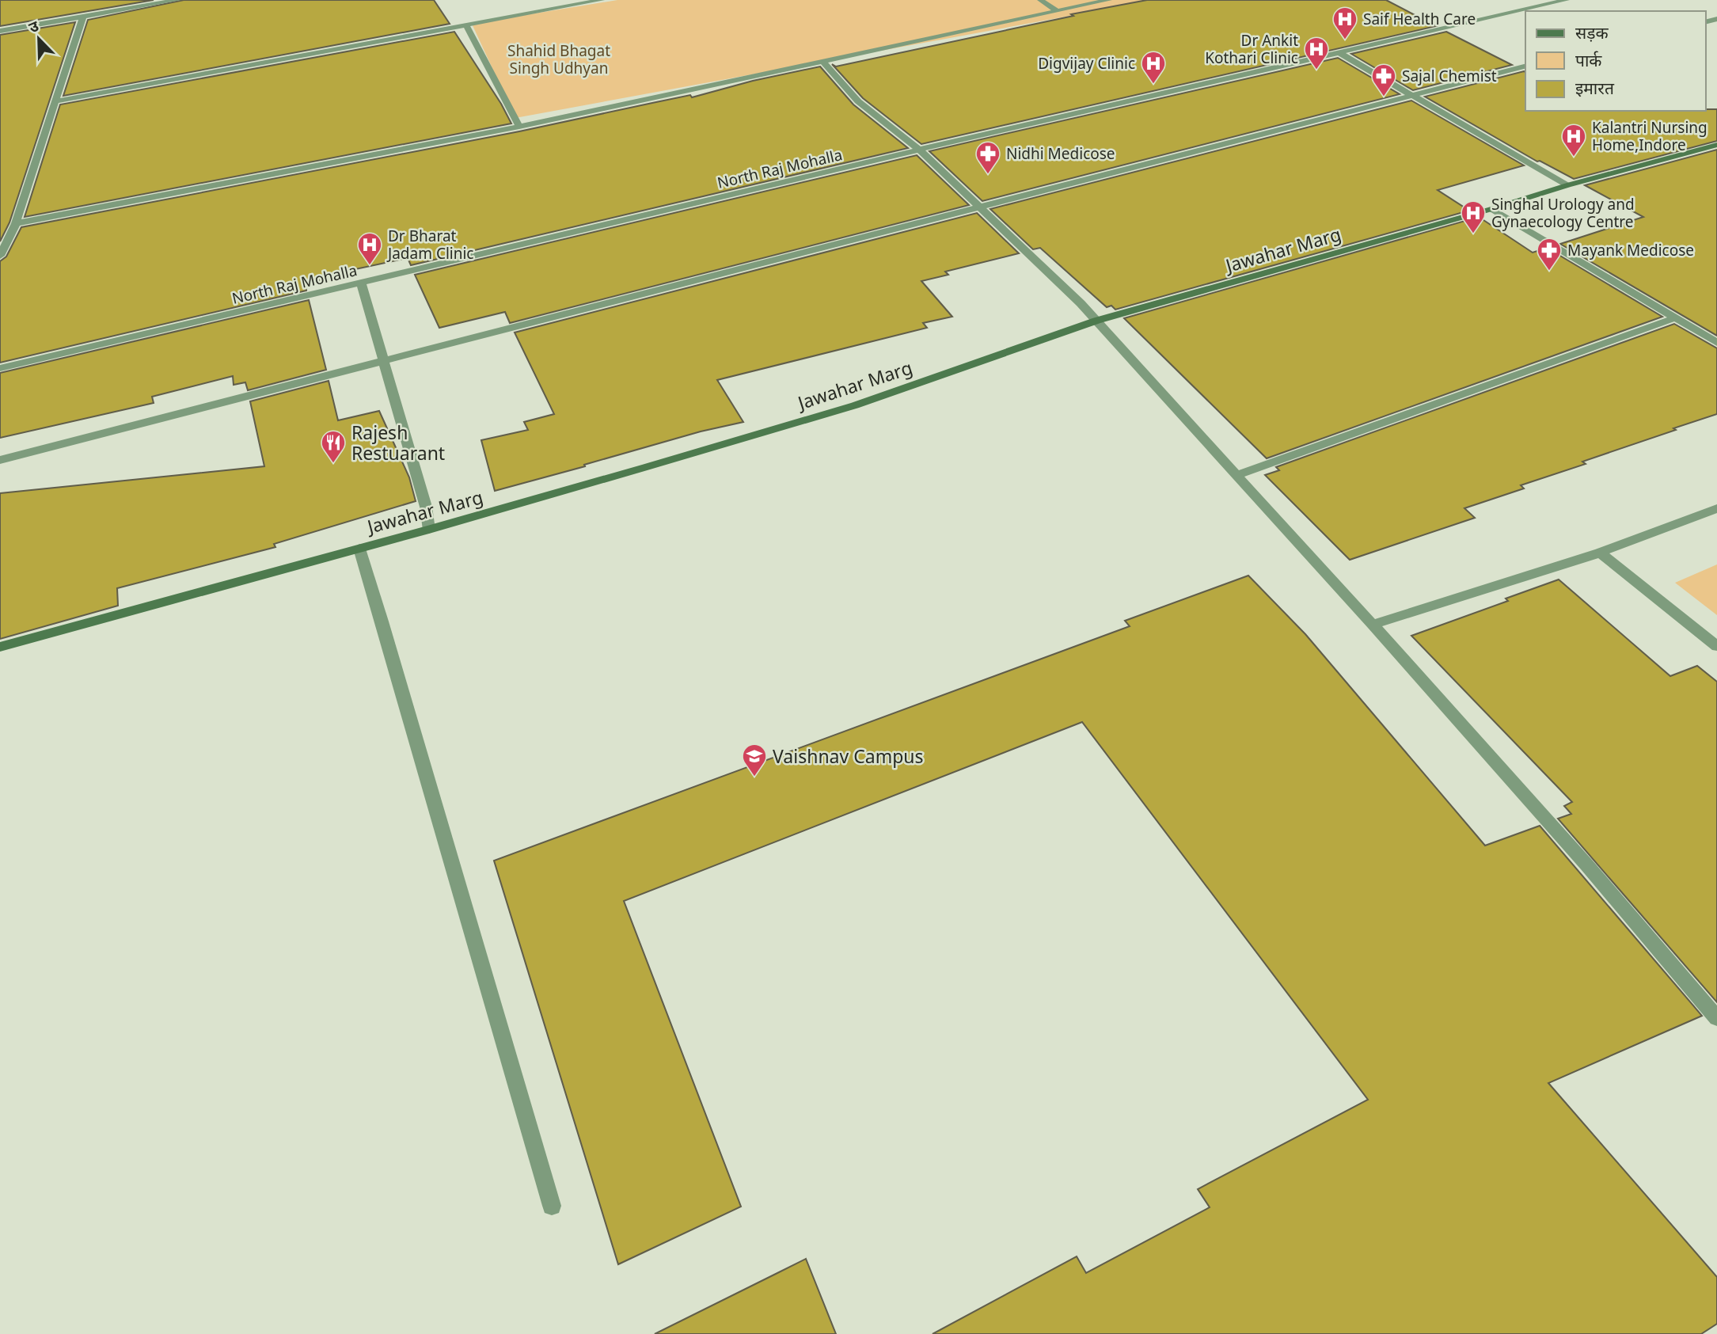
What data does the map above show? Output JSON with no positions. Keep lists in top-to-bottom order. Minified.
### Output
{"streets":{"main road":["Jawahar Marg"],"street":["North Raj Mohalla"]},"parks":["Shahid Bhagat Singh Udhyan"],"places":{"hospital":["Saif Health Care","Dr Ankit Kothari Clinic","Digvijay Clinic","Kalantri Nursing Home,Indore","Singhal Urology and Gynaecology Centre","Dr Bharat Jadam Clinic"],"pharmacy":["Sajal Chemist","Nidhi Medicose","Mayank Medicose"],"restaurant":["Rajesh Restuarant"],"school or university":["Vaishnav Campus"]},"legend":["सड़क","पार्क","इमारत"],"north":"top left"}
